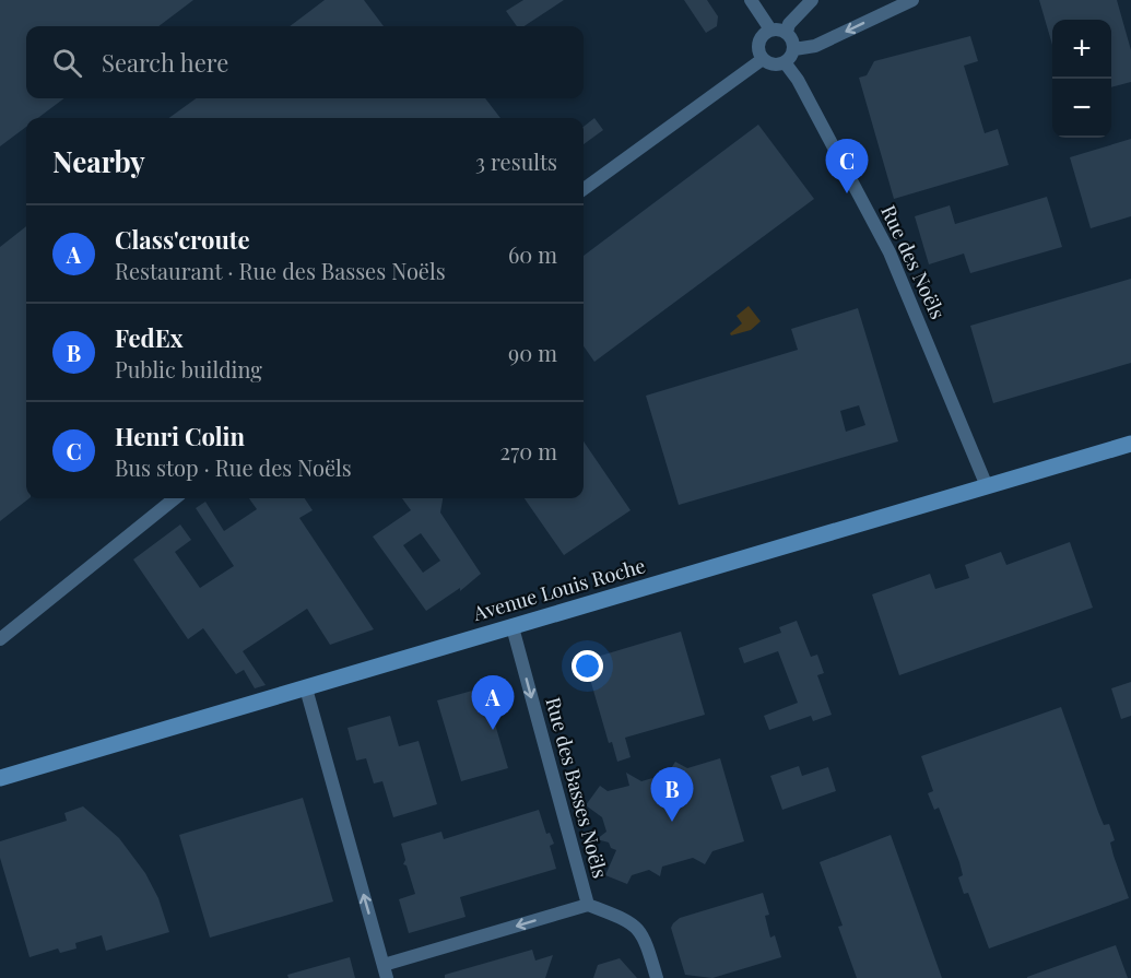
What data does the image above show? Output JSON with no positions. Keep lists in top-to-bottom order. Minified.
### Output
{"streets":{"main road":["Avenue Louis Roche"],"street":["Rue des Noëls","Rue des Basses Noëls"]},"crossings":[["Rue des Noëls","Avenue Louis Roche"],["Avenue Louis Roche","Rue des Basses Noëls"]],"page":{"map_buttons":["+","−"],"search":"Search here","heading":["Nearby","3 results"],"pins":["C","A","B"],"list":[{"mark":"A","name":"Class'croute","note":"Restaurant · Rue des Basses Noëls","value":"60 m"},{"mark":"B","name":"FedEx","note":"Public building","value":"90 m"},{"mark":"C","name":"Henri Colin","note":"Bus stop · Rue des Noëls","value":"270 m"}]}}
